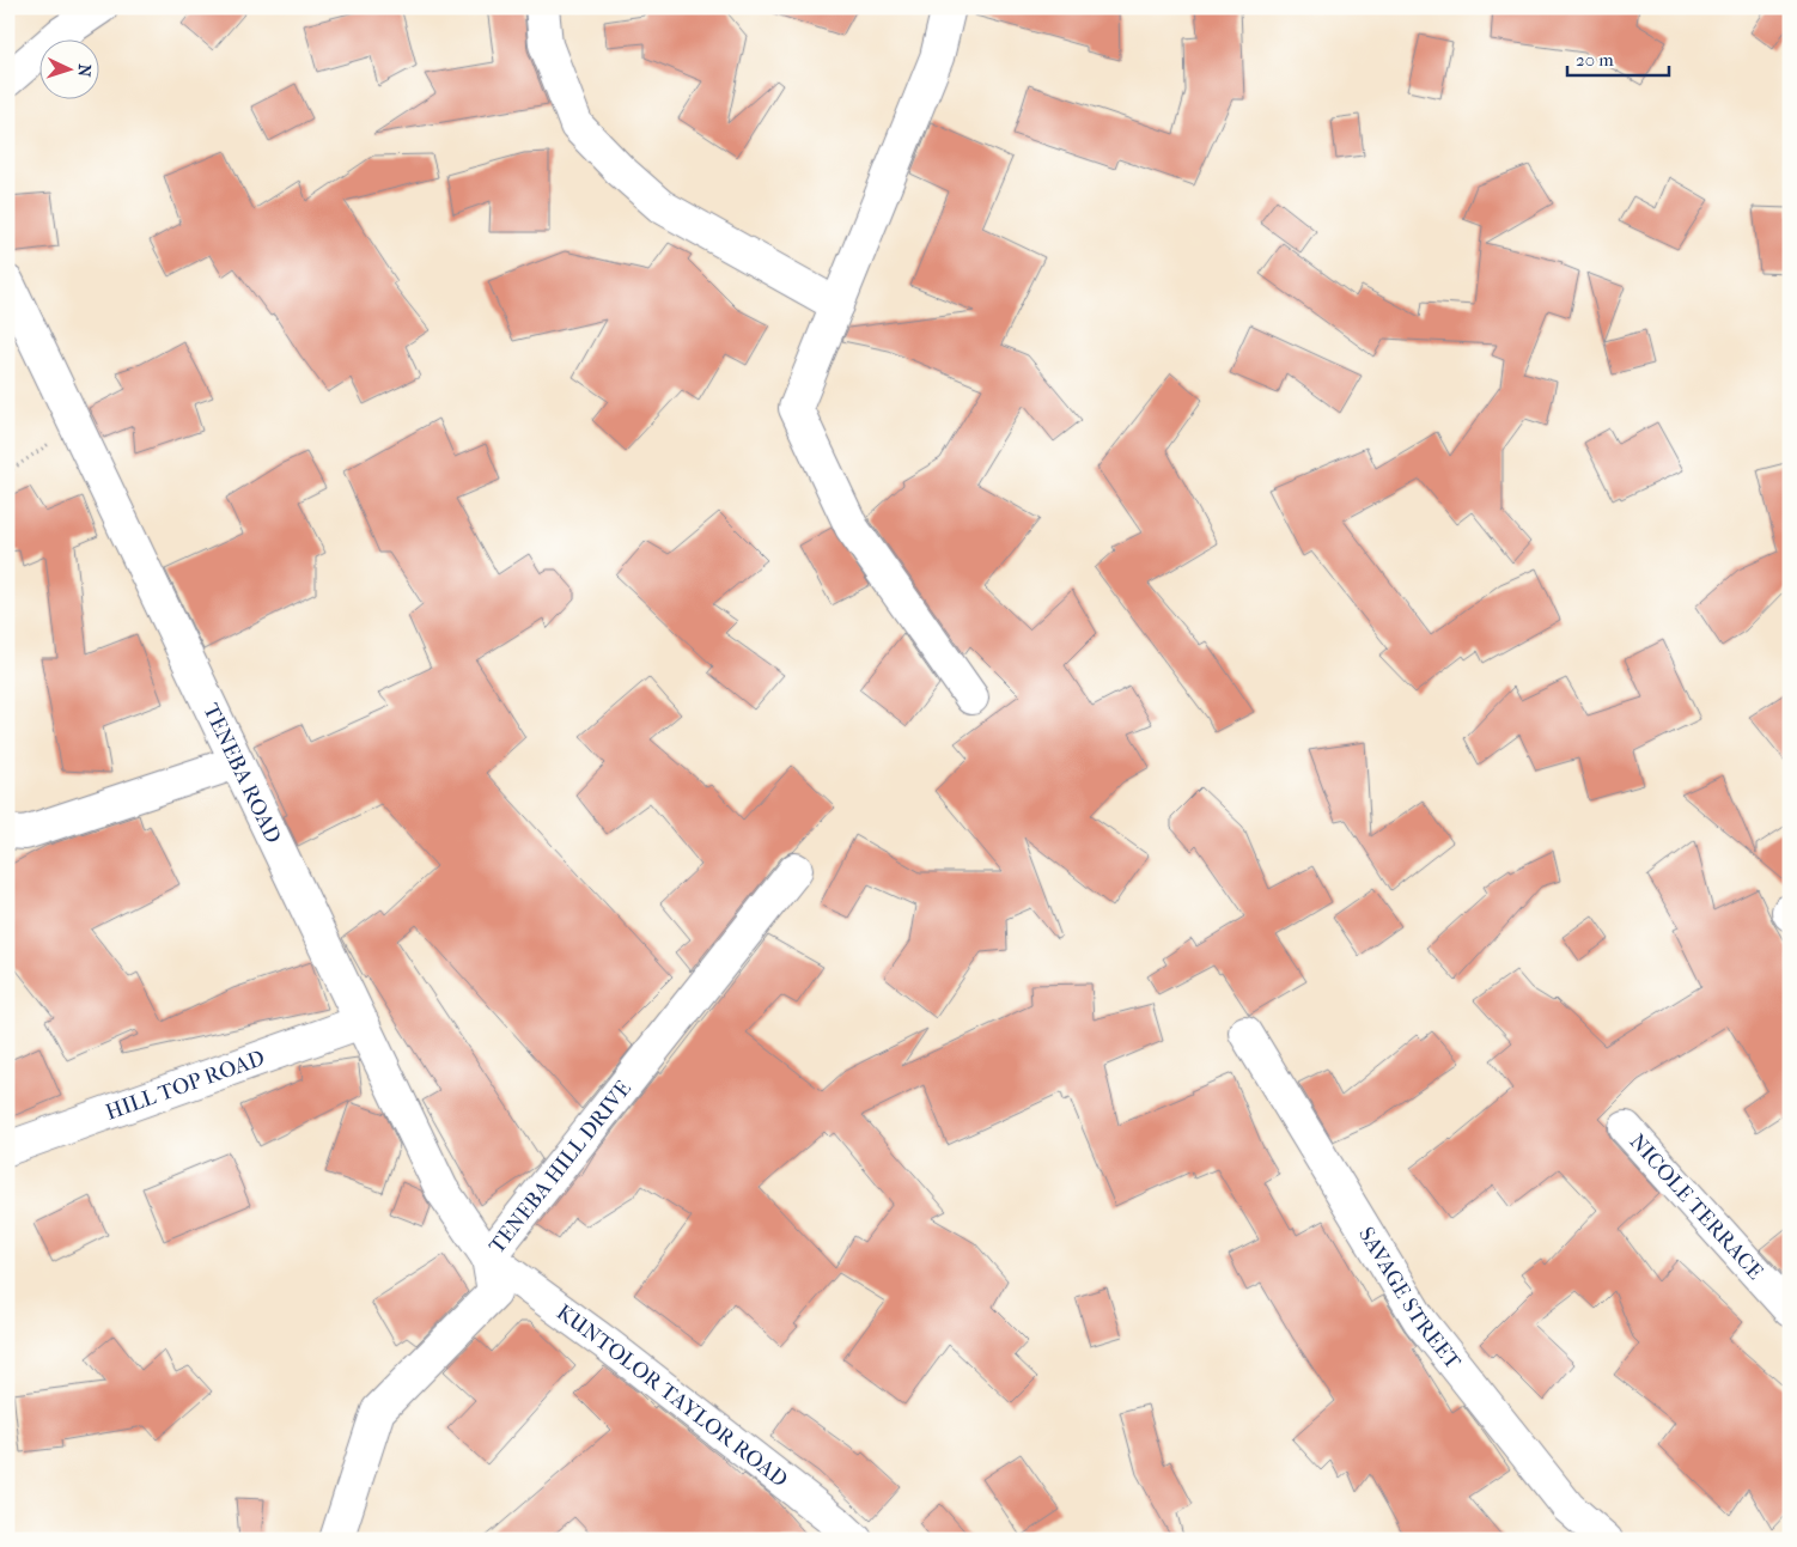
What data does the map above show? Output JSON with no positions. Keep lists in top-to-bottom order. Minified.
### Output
{"streets":{"street":["TENEBA ROAD","HILL TOP ROAD","TENEBA HILL DRIVE","NICOLE TERRACE","SAVAGE STREET","KUNTOLOR TAYLOR ROAD"]},"crossings":[["TENEBA ROAD","HILL TOP ROAD"],["TENEBA ROAD","TENEBA HILL DRIVE"],["TENEBA ROAD","KUNTOLOR TAYLOR ROAD"],["TENEBA HILL DRIVE","KUNTOLOR TAYLOR ROAD"]],"scale_bar":"20 m","north":"right"}
